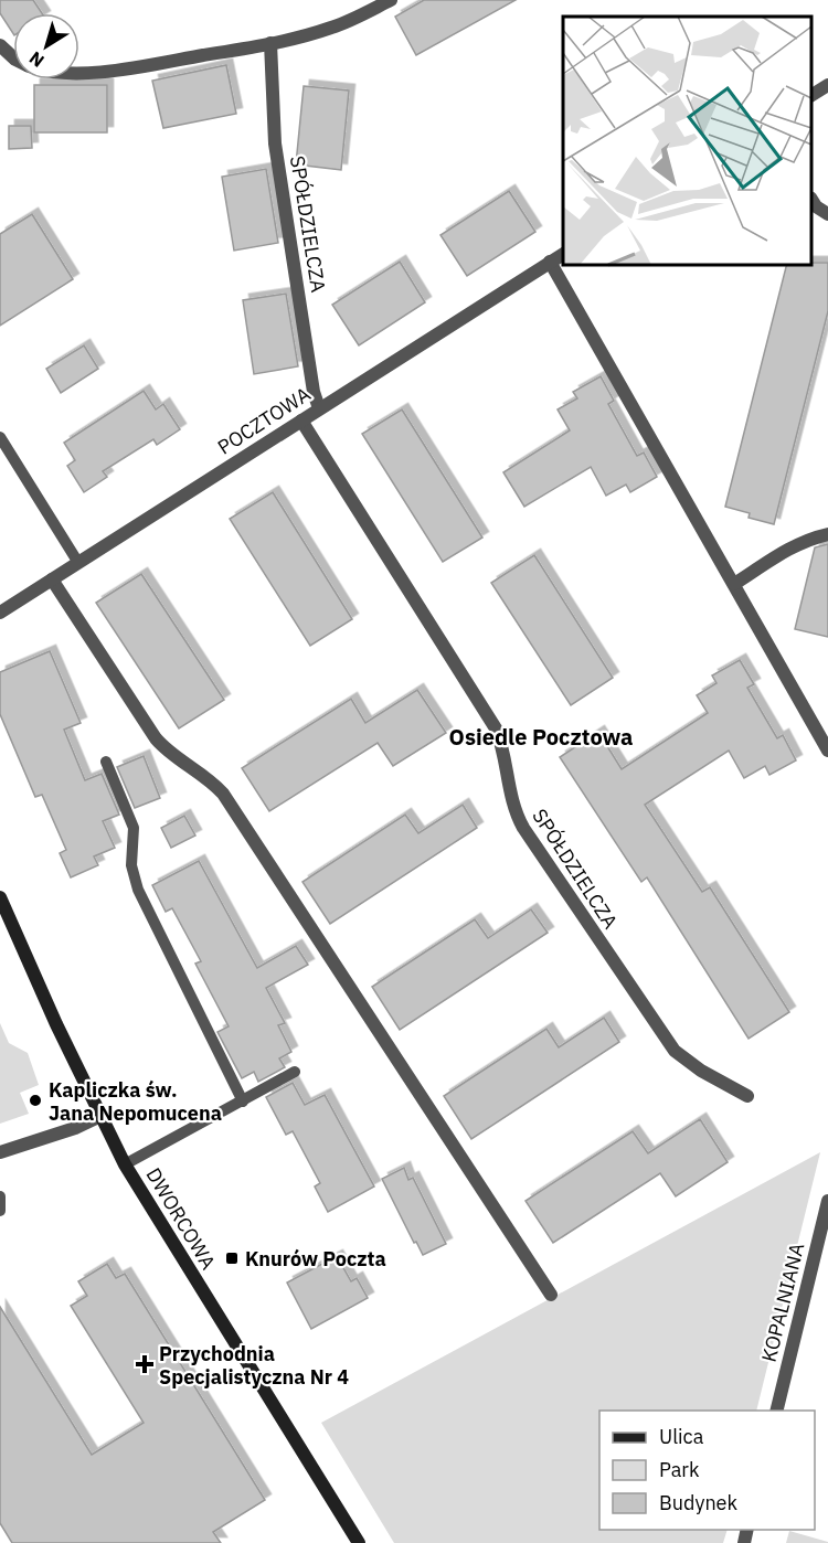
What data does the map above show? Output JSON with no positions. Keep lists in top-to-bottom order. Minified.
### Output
{"streets":{"main road":["DWORCOWA"],"street":["SPÓŁDZIELCZA","POCZTOWA","KOPALNIANA"]},"crossings":[["SPÓŁDZIELCZA","POCZTOWA"]],"districts":["Osiedle Pocztowa"],"places":{"other":["Kapliczka św. Jana Nepomucena"],"transit":["Knurów Poczta"],"health":["Przychodnia Specjalistyczna Nr 4"]},"legend":["Ulica","Park","Budynek"],"north":"bottom left"}
